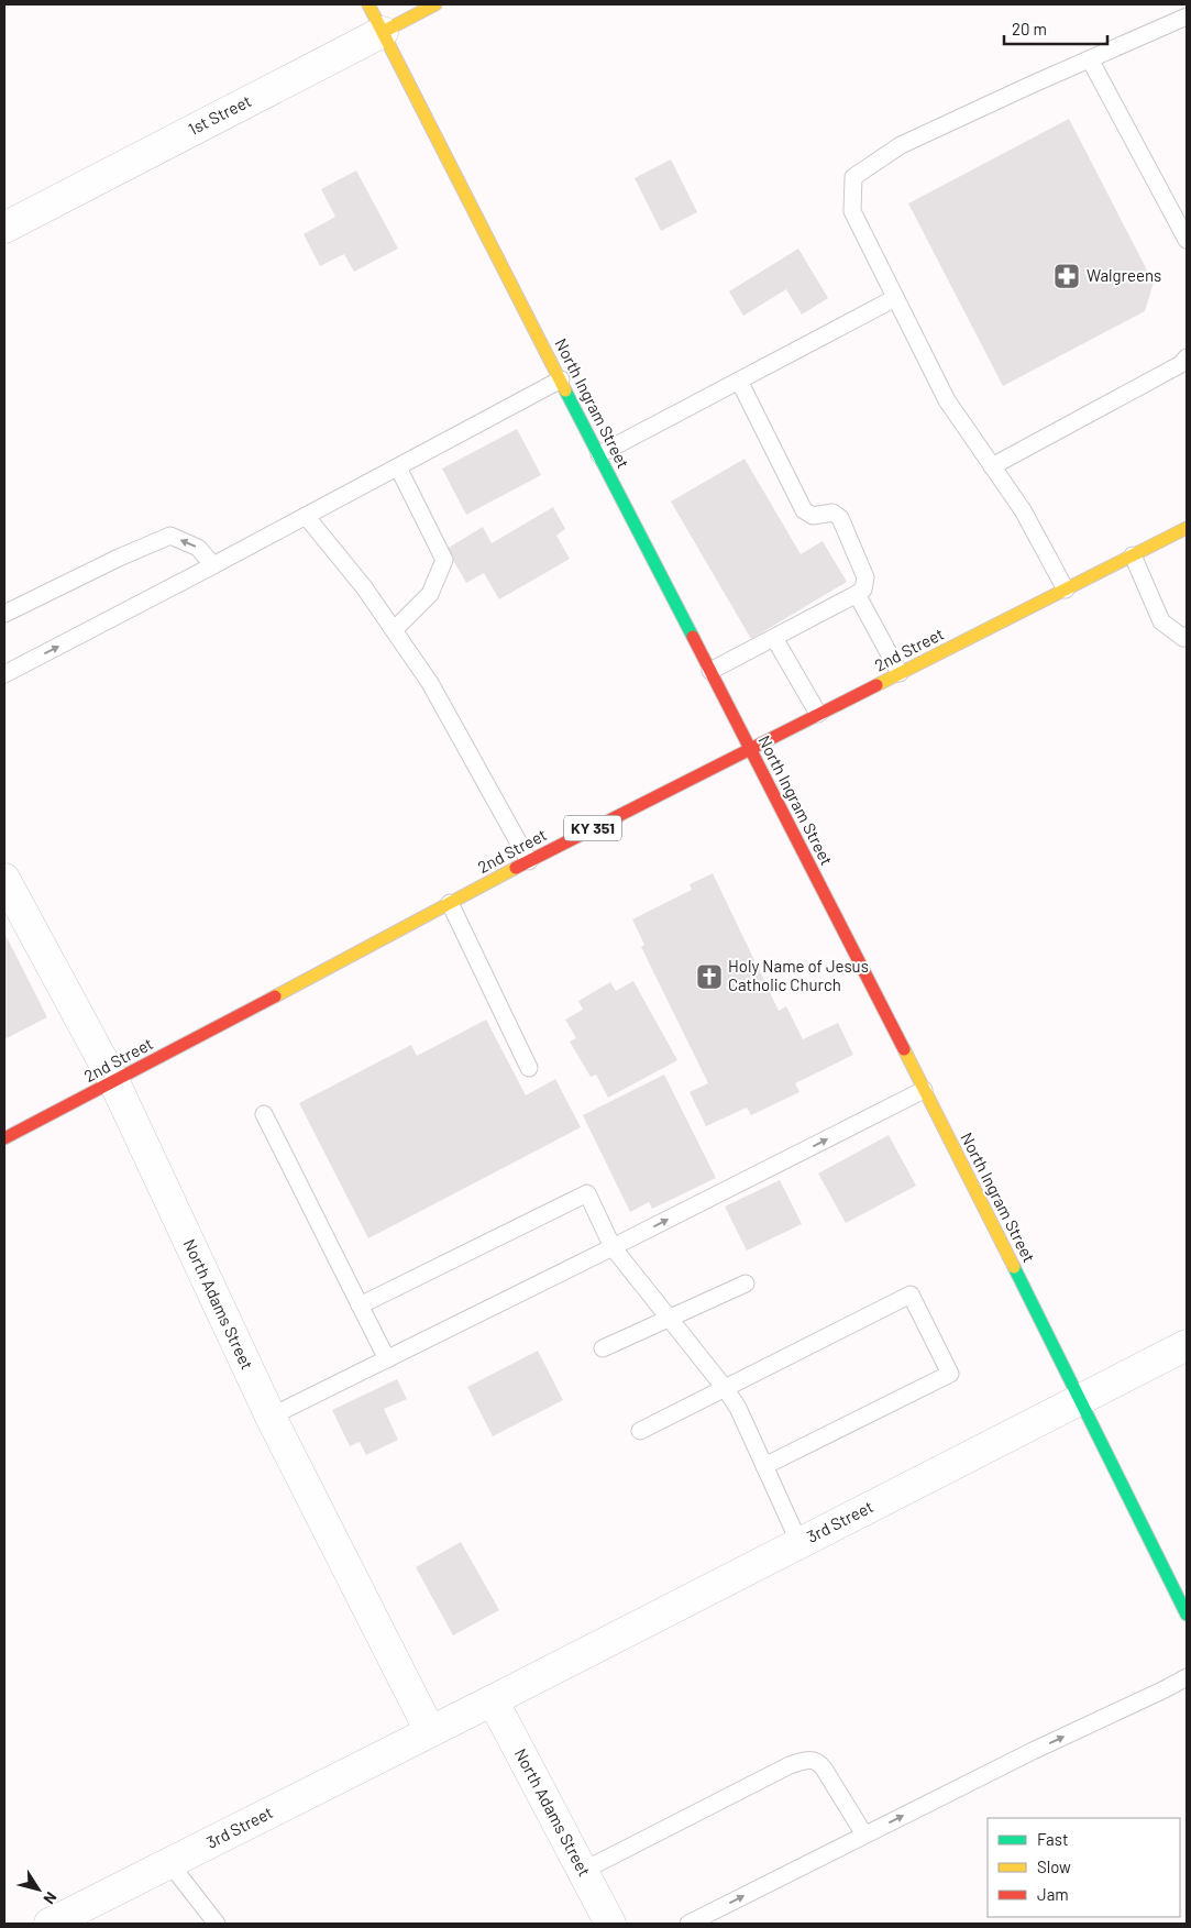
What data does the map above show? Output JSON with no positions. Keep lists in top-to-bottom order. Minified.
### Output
{"streets":{"street":["1st Street","North Ingram Street","2nd Street","KY 351","North Adams Street","3rd Street"]},"crossings":[["1st Street","North Ingram Street"],["North Ingram Street","2nd Street"],["North Ingram Street","3rd Street"],["2nd Street","North Adams Street"],["North Adams Street","3rd Street"]],"places":{"pharmacy":["Walgreens"],"church":["Holy Name of Jesus Catholic Church"]},"legend":["Fast","Slow","Jam"],"scale_bar":"20 m","north":"bottom right"}
